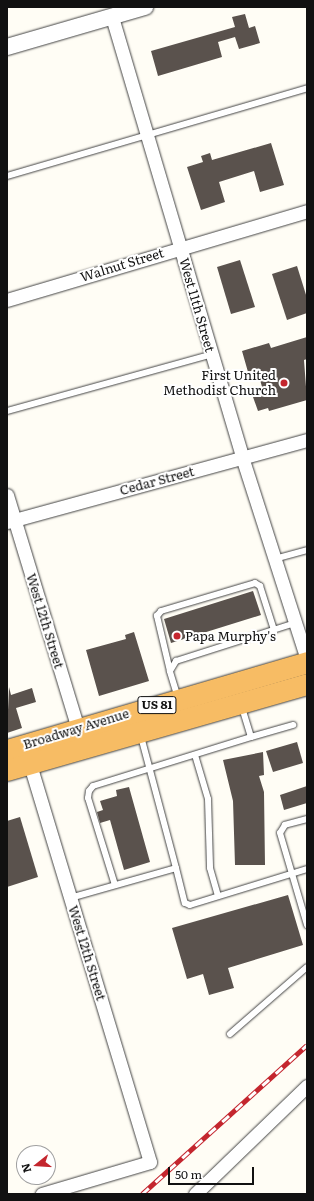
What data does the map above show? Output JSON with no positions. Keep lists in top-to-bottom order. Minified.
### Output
{"streets":{"highway":["US 81","Broadway Avenue"],"street":["Walnut Street","West 11th Street","Cedar Street","West 12th Street"]},"crossings":[["Walnut Street","West 11th Street"],["West 11th Street","Cedar Street"],["West 11th Street","Broadway Avenue"],["Cedar Street","West 12th Street"],["West 12th Street","Broadway Avenue"]],"places":["First United Methodist Church","Papa Murphy's"],"scale_bar":"50 m","north":"left"}
